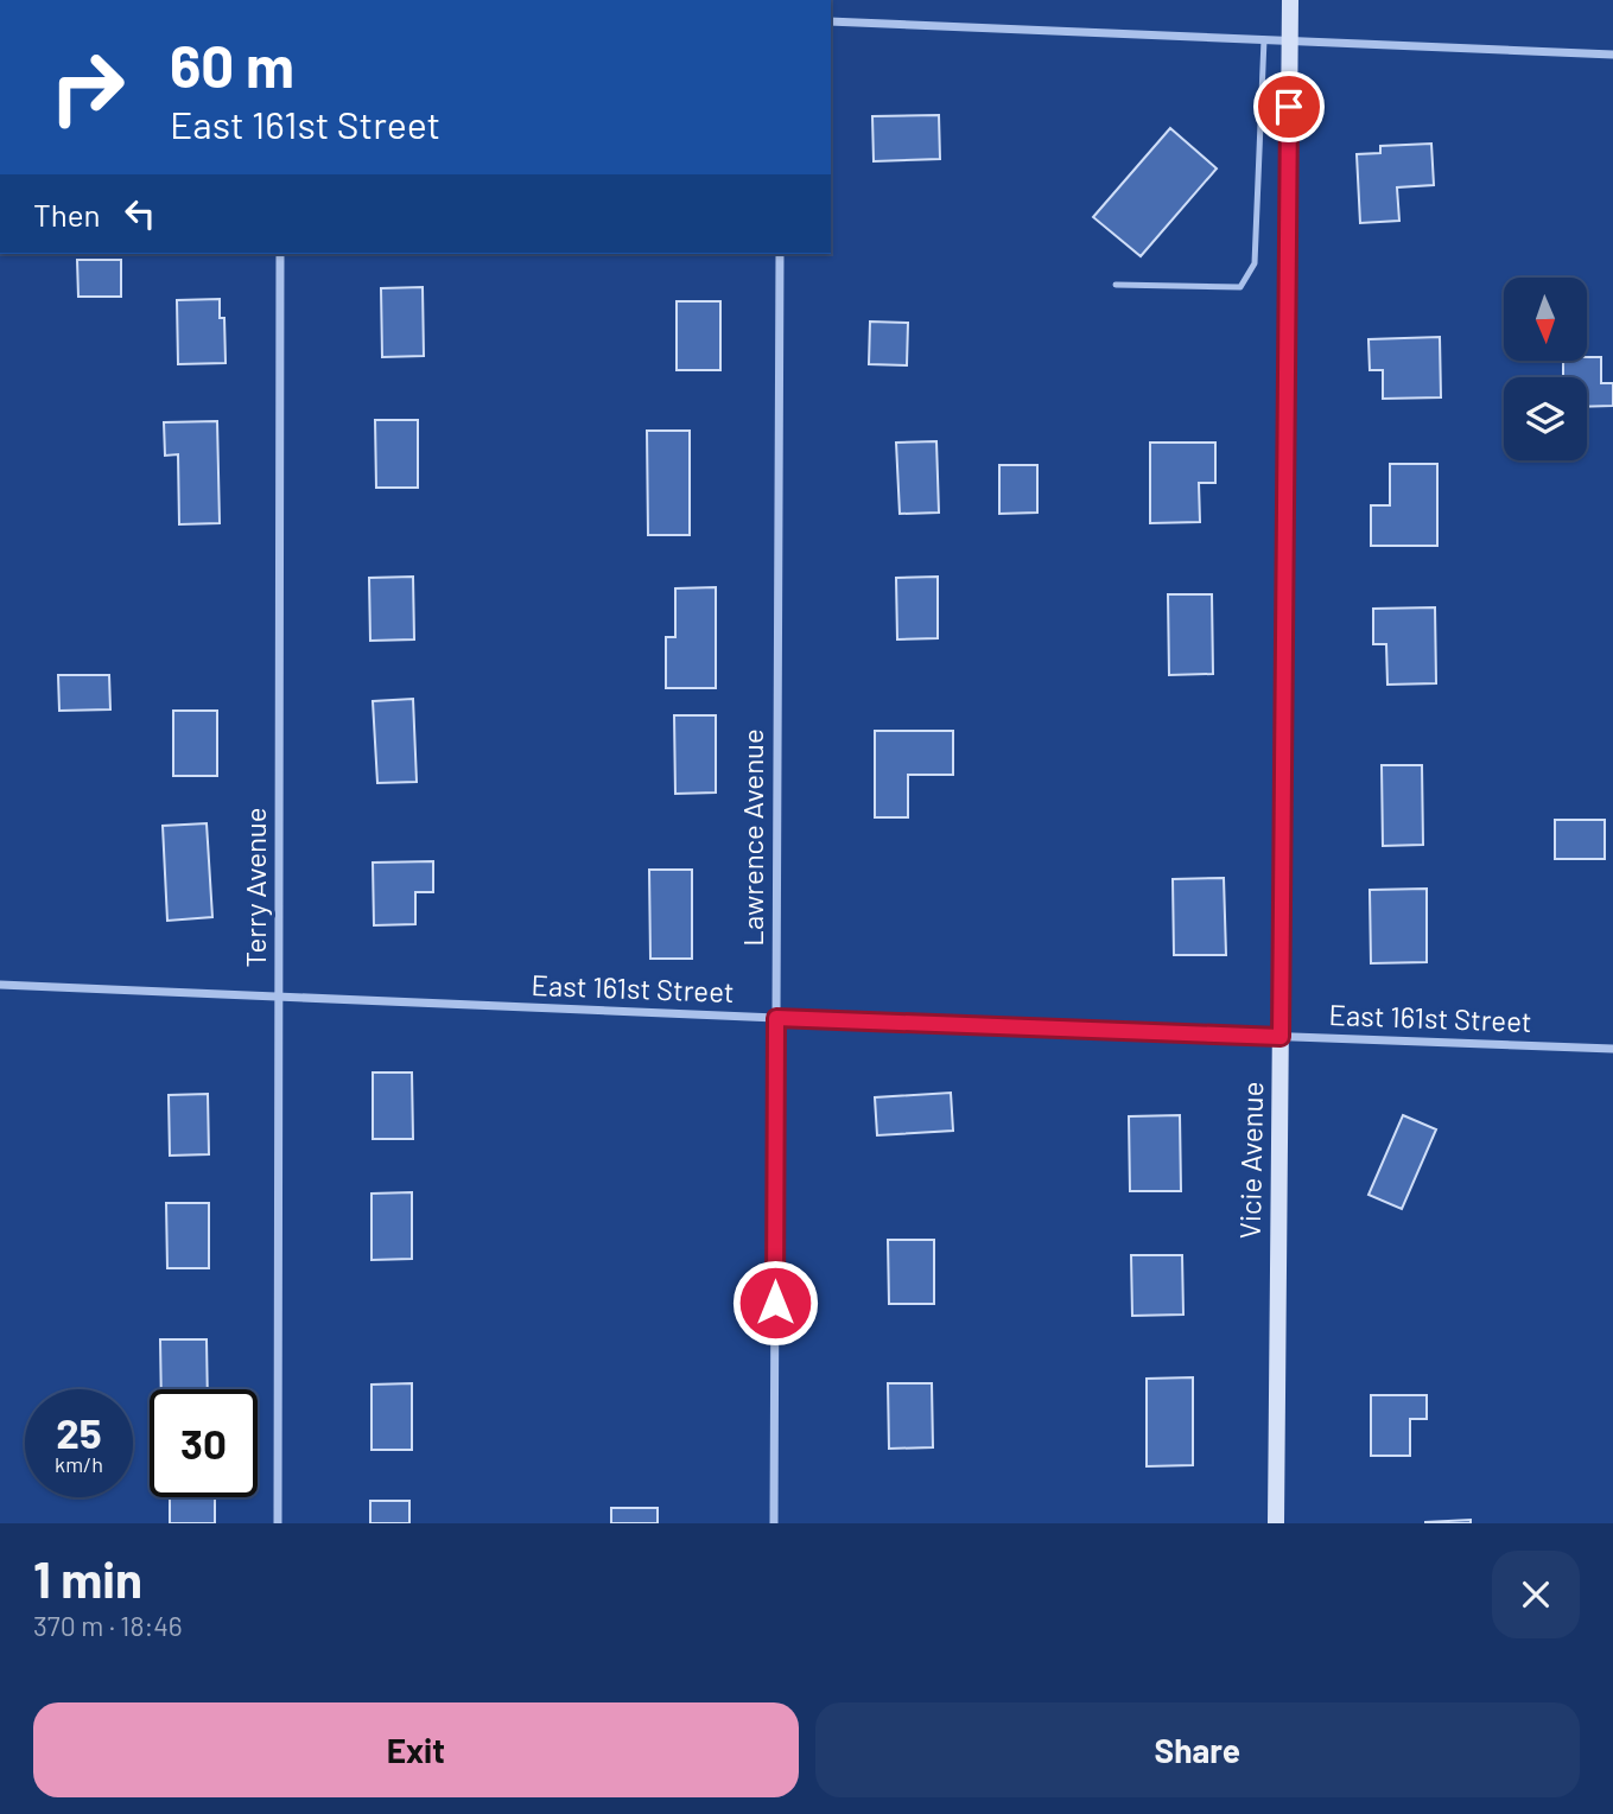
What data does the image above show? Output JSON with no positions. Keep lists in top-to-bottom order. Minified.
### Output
{"streets":{"street":["Lawrence Avenue","Terry Avenue","East 161st Street","Vicie Avenue"]},"crossings":[["Lawrence Avenue","East 161st Street"],["Terry Avenue","East 161st Street"],["East 161st Street","Vicie Avenue"]],"north":"bottom","page":{"turn":["60 m","East 161st Street"],"then":"Then","speed":"25 km/h","limit":"30","heading":["1 min","370 m · 18:46"],"buttons":["Exit","Share"]}}
